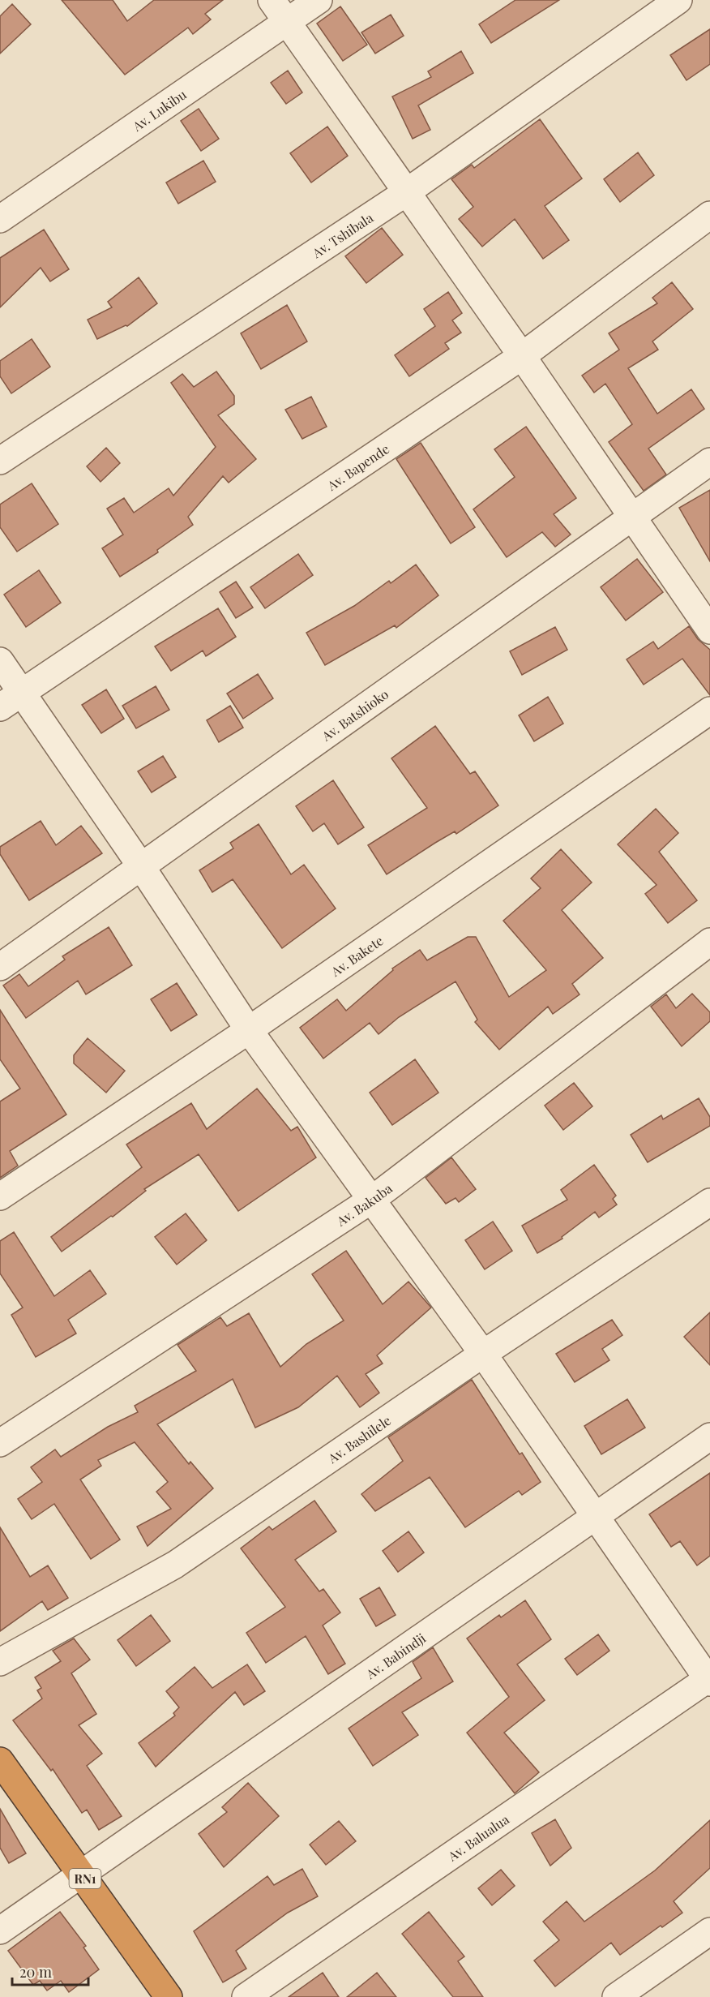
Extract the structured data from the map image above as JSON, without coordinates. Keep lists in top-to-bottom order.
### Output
{
  "streets": {
    "highway": ["RN1"],
    "street": [
      "Av. Lukibu",
      "Av. Tshibala",
      "Av. Bapende",
      "Av. Batshioko",
      "Av. Bakete",
      "Av. Bakuba",
      "Av. Bashilele",
      "Av. Babindji",
      "Av. Balualua"
    ]
  },
  "crossings": [
    ["Av. Babindji", "RN1"]
  ],
  "scale_bar": "20 m"
}
